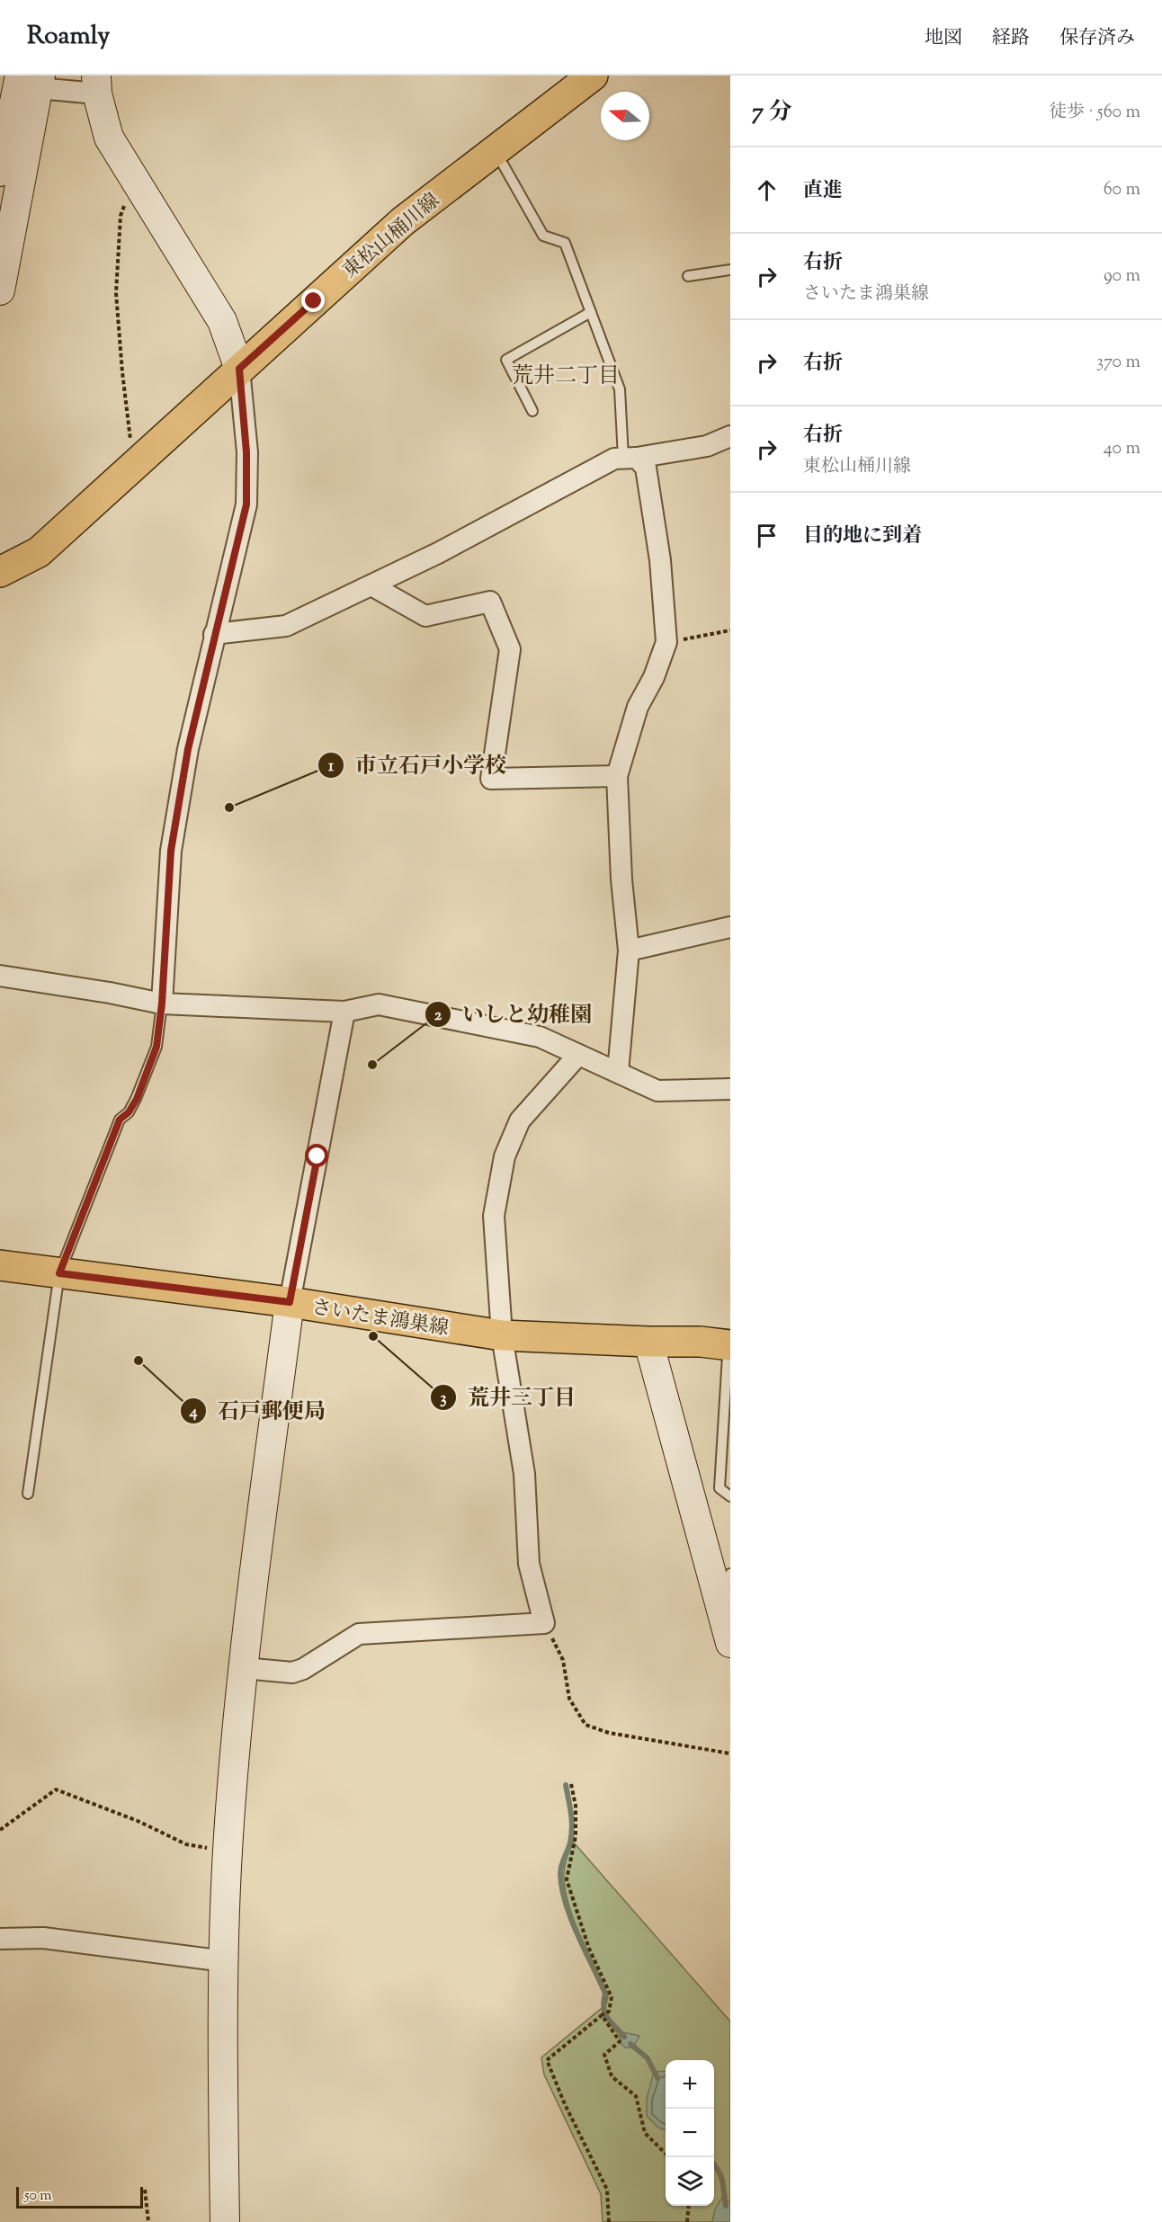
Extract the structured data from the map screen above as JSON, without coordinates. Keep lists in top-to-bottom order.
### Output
{
  "streets": {
    "main road": ["東松山桶川線", "さいたま鴻巣線"]
  },
  "districts": ["荒井二丁目"],
  "places": [
    "市立石戸小学校",
    "いしと幼稚園",
    "荒井三丁目",
    "石戸郵便局"
  ],
  "scale_bar": "50 m",
  "north": "left",
  "page": {
    "header": "Roamly",
    "nav": ["地図", "経路", "保存済み"],
    "heading": ["7 分", "徒歩 · 560 m"],
    "list": [
      ["直進", "60 m"],
      ["右折", "さいたま鴻巣線", "90 m"],
      ["右折", "370 m"],
      ["右折", "東松山桶川線", "40 m"],
      "目的地に到着"
    ],
    "map_buttons": ["+", "−"],
    "scale": "50 m"
  }
}
